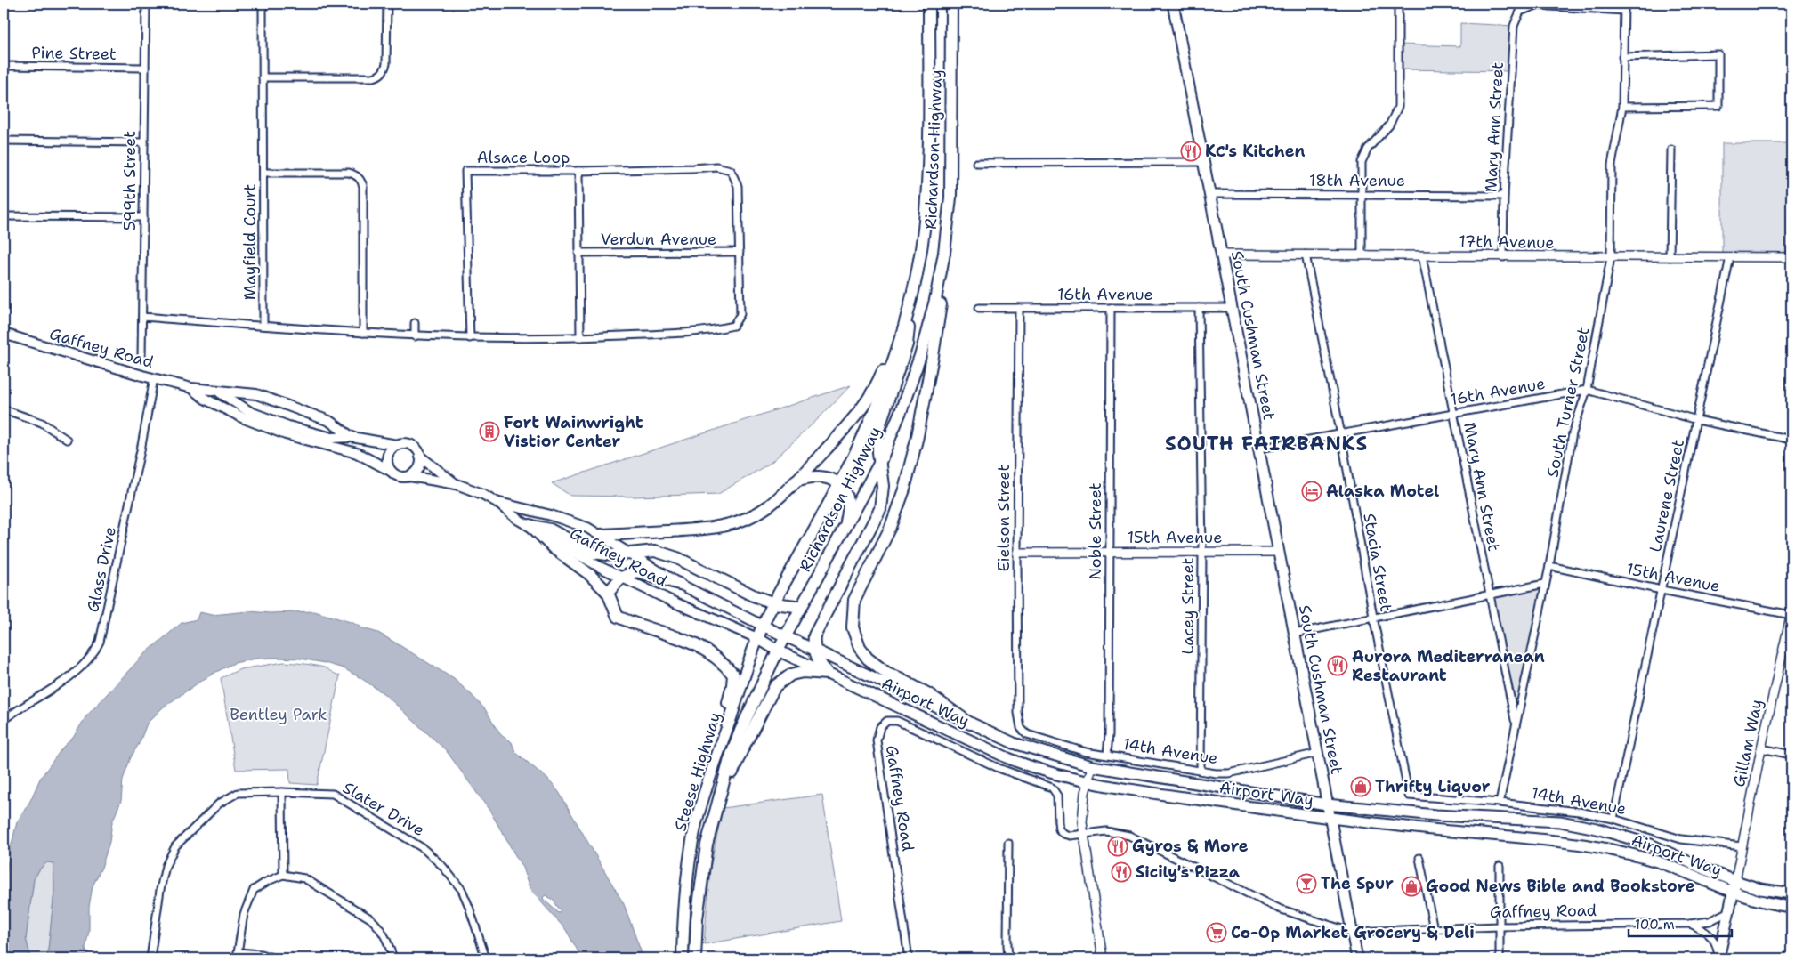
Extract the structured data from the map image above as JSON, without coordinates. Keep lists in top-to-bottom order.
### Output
{
  "streets": {
    "highway": ["Richardson Highway", "Steese Highway"],
    "main road": ["South Cushman Street", "Gaffney Road", "Airport Way"],
    "street": [
      "Pine Street",
      "Mary Ann Street",
      "Alsace Loop",
      "599th Street",
      "18th Avenue",
      "Verdun Avenue",
      "Mayfield Court",
      "17th Avenue",
      "16th Avenue",
      "South Turner Street",
      "Laurene Street",
      "Eielson Street",
      "Noble Street",
      "15th Avenue",
      "Stacia Street",
      "Glass Drive",
      "Lacey Street",
      "Gillam Way",
      "14th Avenue",
      "Slater Drive"
    ]
  },
  "crossings": [
    ["Pine Street", "599th Street"],
    ["Mary Ann Street", "18th Avenue"],
    ["Mary Ann Street", "17th Avenue"],
    ["Mary Ann Street", "16th Avenue"],
    ["Mary Ann Street", "South Turner Street"],
    ["Richardson Highway", "Gaffney Road"],
    ["Richardson Highway", "Airport Way"],
    ["Richardson Highway", "Steese Highway"],
    ["Alsace Loop", "Verdun Avenue"],
    ["18th Avenue", "South Cushman Street"],
    ["17th Avenue", "South Cushman Street"],
    ["17th Avenue", "South Turner Street"],
    ["17th Avenue", "Laurene Street"],
    ["17th Avenue", "Stacia Street"],
    ["16th Avenue", "South Cushman Street"],
    ["16th Avenue", "South Turner Street"],
    ["16th Avenue", "Laurene Street"],
    ["16th Avenue", "Eielson Street"],
    ["16th Avenue", "Noble Street"],
    ["16th Avenue", "Stacia Street"],
    ["16th Avenue", "Lacey Street"],
    ["South Cushman Street", "Gaffney Road"],
    ["South Cushman Street", "15th Avenue"],
    ["South Cushman Street", "Airport Way"],
    ["South Cushman Street", "14th Avenue"],
    ["Gaffney Road", "Glass Drive"],
    ["Gaffney Road", "Airport Way"],
    ["Gaffney Road", "Steese Highway"],
    ["South Turner Street", "15th Avenue"],
    ["South Turner Street", "14th Avenue"],
    ["Laurene Street", "15th Avenue"],
    ["Laurene Street", "14th Avenue"],
    ["Eielson Street", "15th Avenue"],
    ["Eielson Street", "14th Avenue"],
    ["Noble Street", "15th Avenue"],
    ["Noble Street", "14th Avenue"],
    ["15th Avenue", "Lacey Street"],
    ["15th Avenue", "Gillam Way"],
    ["Stacia Street", "14th Avenue"],
    ["Lacey Street", "14th Avenue"],
    ["Airport Way", "Gillam Way"],
    ["Airport Way", "Steese Highway"],
    ["Gillam Way", "14th Avenue"]
  ],
  "districts": ["SOUTH FAIRBANKS"],
  "parks": ["Bentley Park"],
  "places": {
    "restaurant": [
      "KC's Kitchen",
      "Aurora Mediterranean Restaurant",
      "Gyros & More",
      "Sicily's Pizza"
    ],
    "building": ["Fort Wainwright Vistior Center"],
    "hotel": ["Alaska Motel"],
    "shop": ["Thrifty Liquor", "Good News Bible and Bookstore"],
    "bar": ["The Spur"],
    "supermarket": ["Co-Op Market Grocery & Deli"]
  },
  "scale_bar": "100 m"
}
